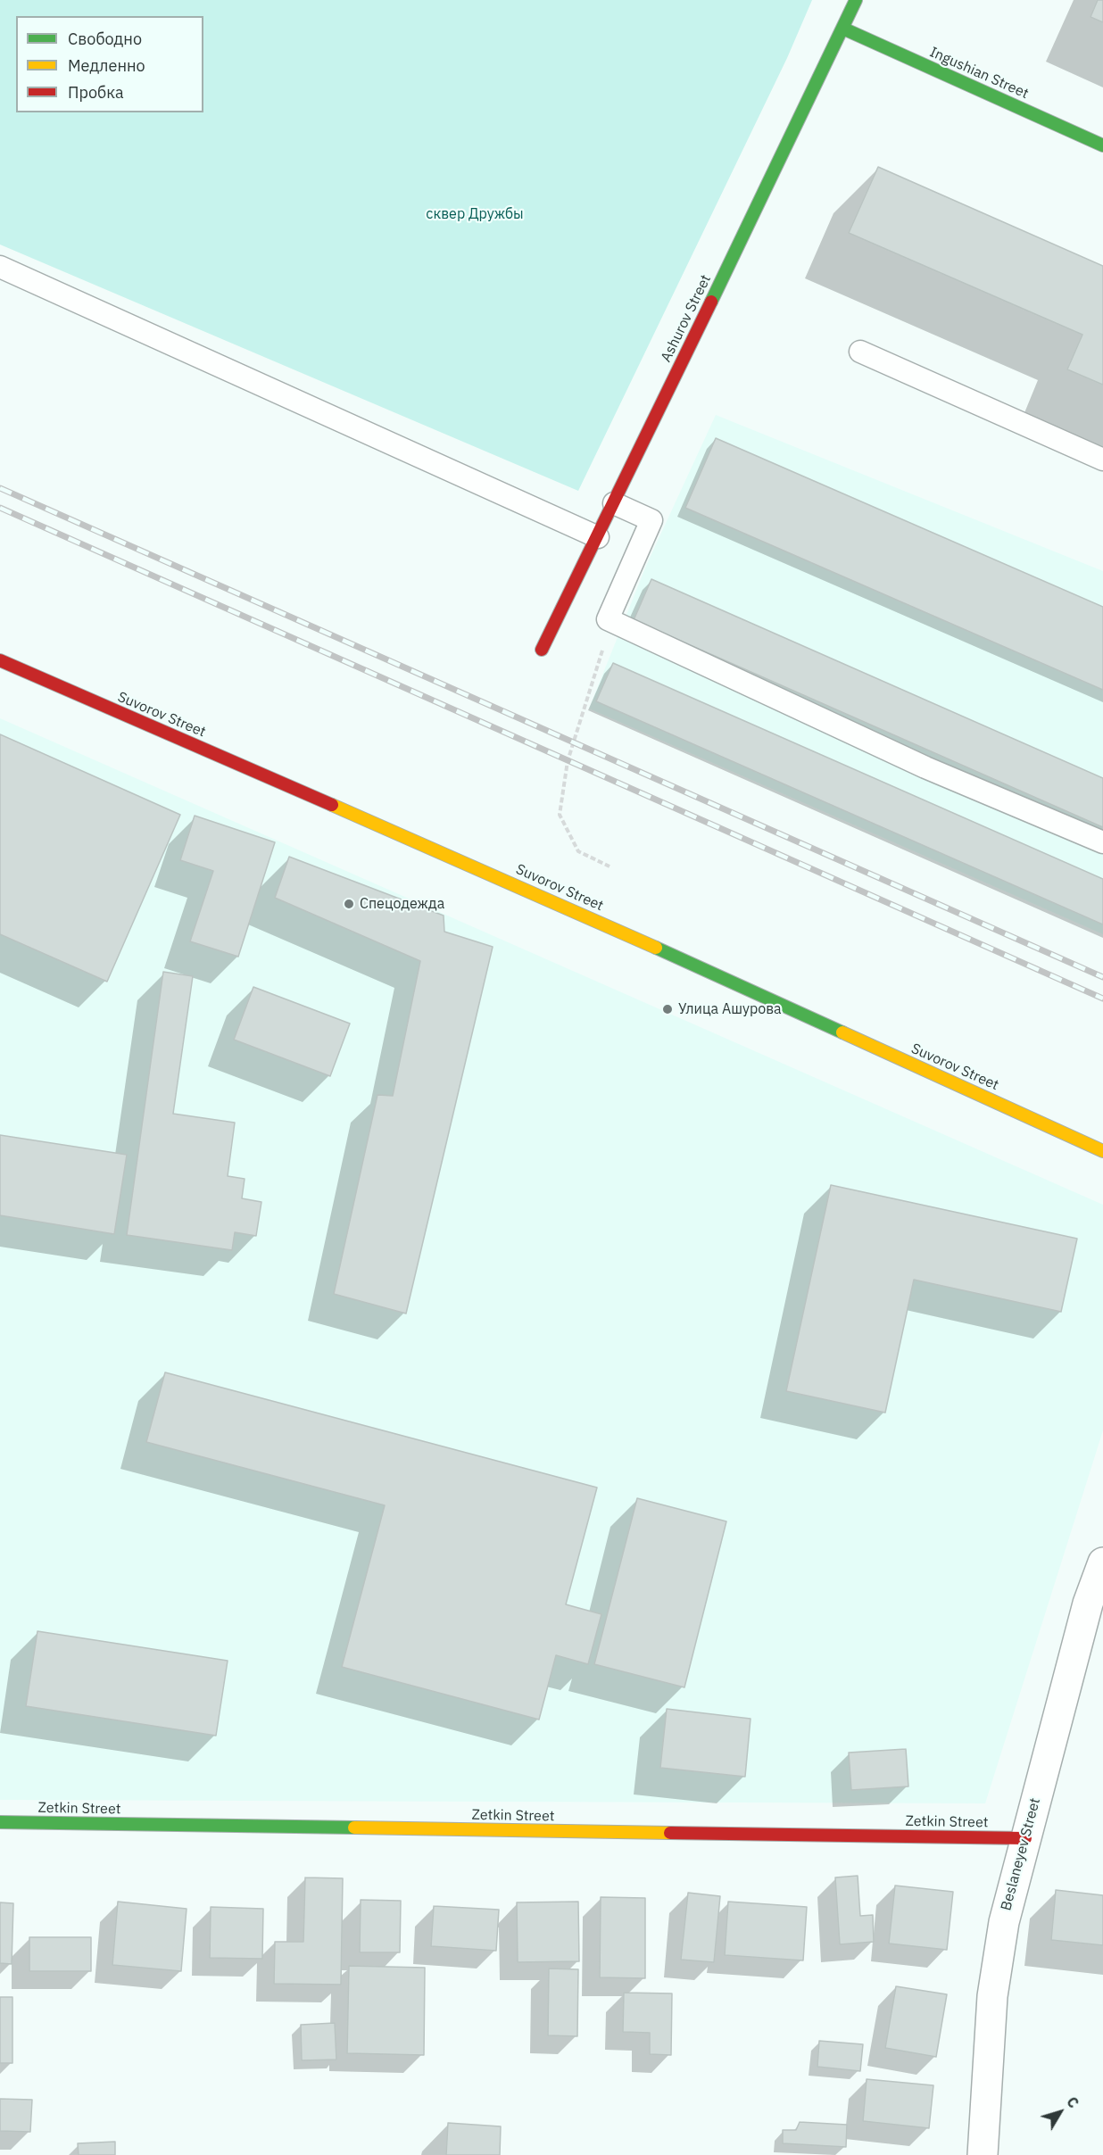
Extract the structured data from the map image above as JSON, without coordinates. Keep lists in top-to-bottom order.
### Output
{
  "streets": {
    "street": [
      "Ingushian Street",
      "Ashurov Street",
      "Suvorov Street",
      "Zetkin Street",
      "Beslaneyev Street"
    ]
  },
  "crossings": [
    ["Ingushian Street", "Ashurov Street"],
    ["Zetkin Street", "Beslaneyev Street"]
  ],
  "parks": ["сквер Дружбы"],
  "places": ["Спецодежда", "Улица Ашурова"],
  "legend": ["Свободно", "Медленно", "Пробка"],
  "north": "top right"
}
